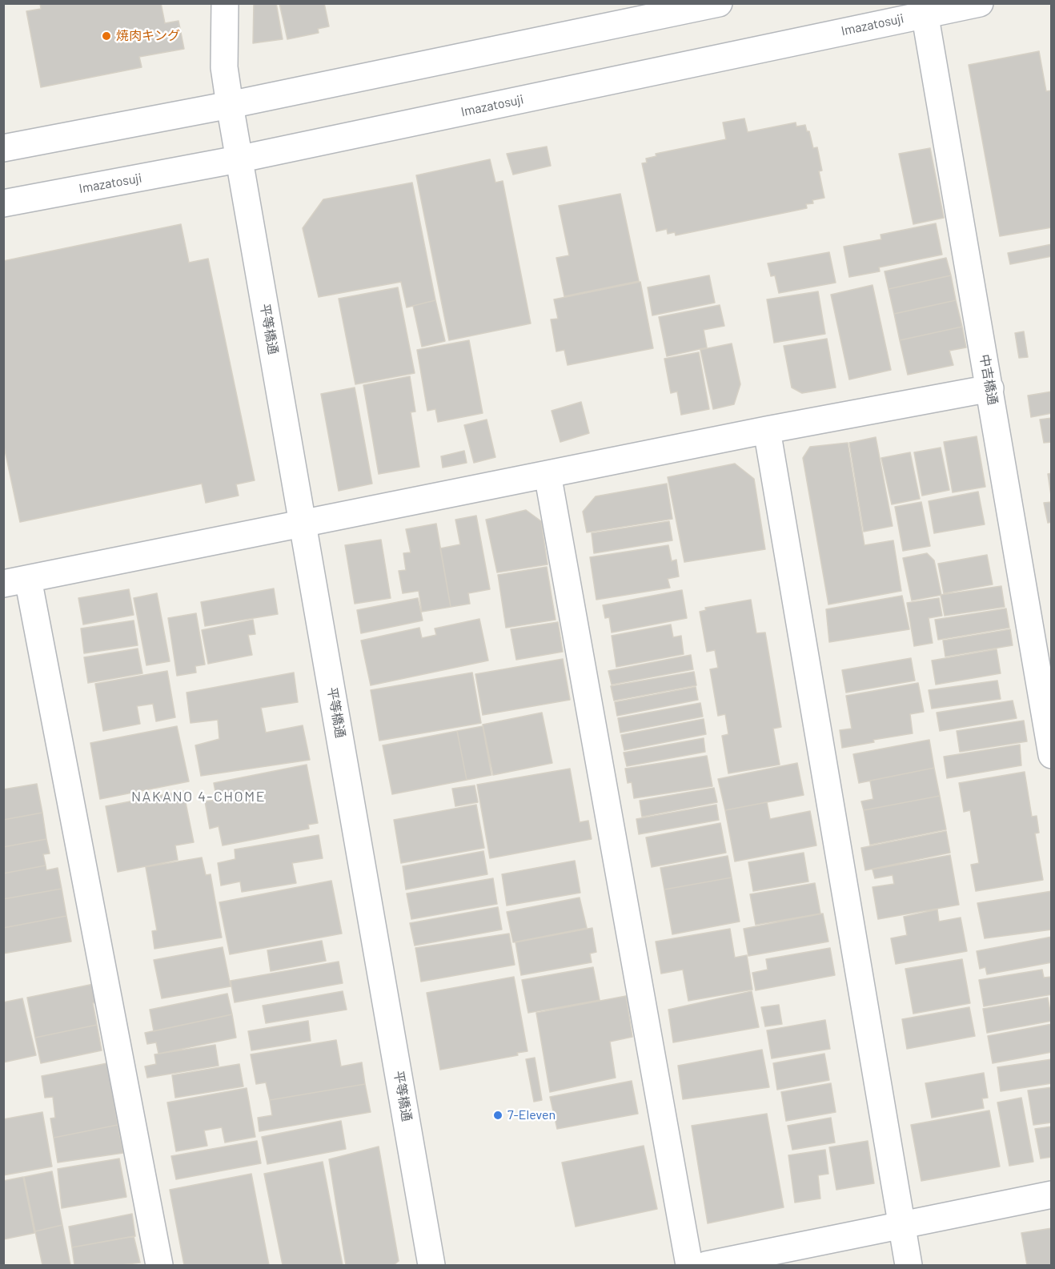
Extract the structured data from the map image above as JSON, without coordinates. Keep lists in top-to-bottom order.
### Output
{
  "streets": {
    "street": ["Imazatosuji", "平等橋通", "中吉橋通"]
  },
  "crossings": [
    ["Imazatosuji", "平等橋通"],
    ["Imazatosuji", "中吉橋通"]
  ],
  "districts": ["NAKANO 4-CHOME"],
  "places": ["焼肉キング", "7-Eleven"]
}
